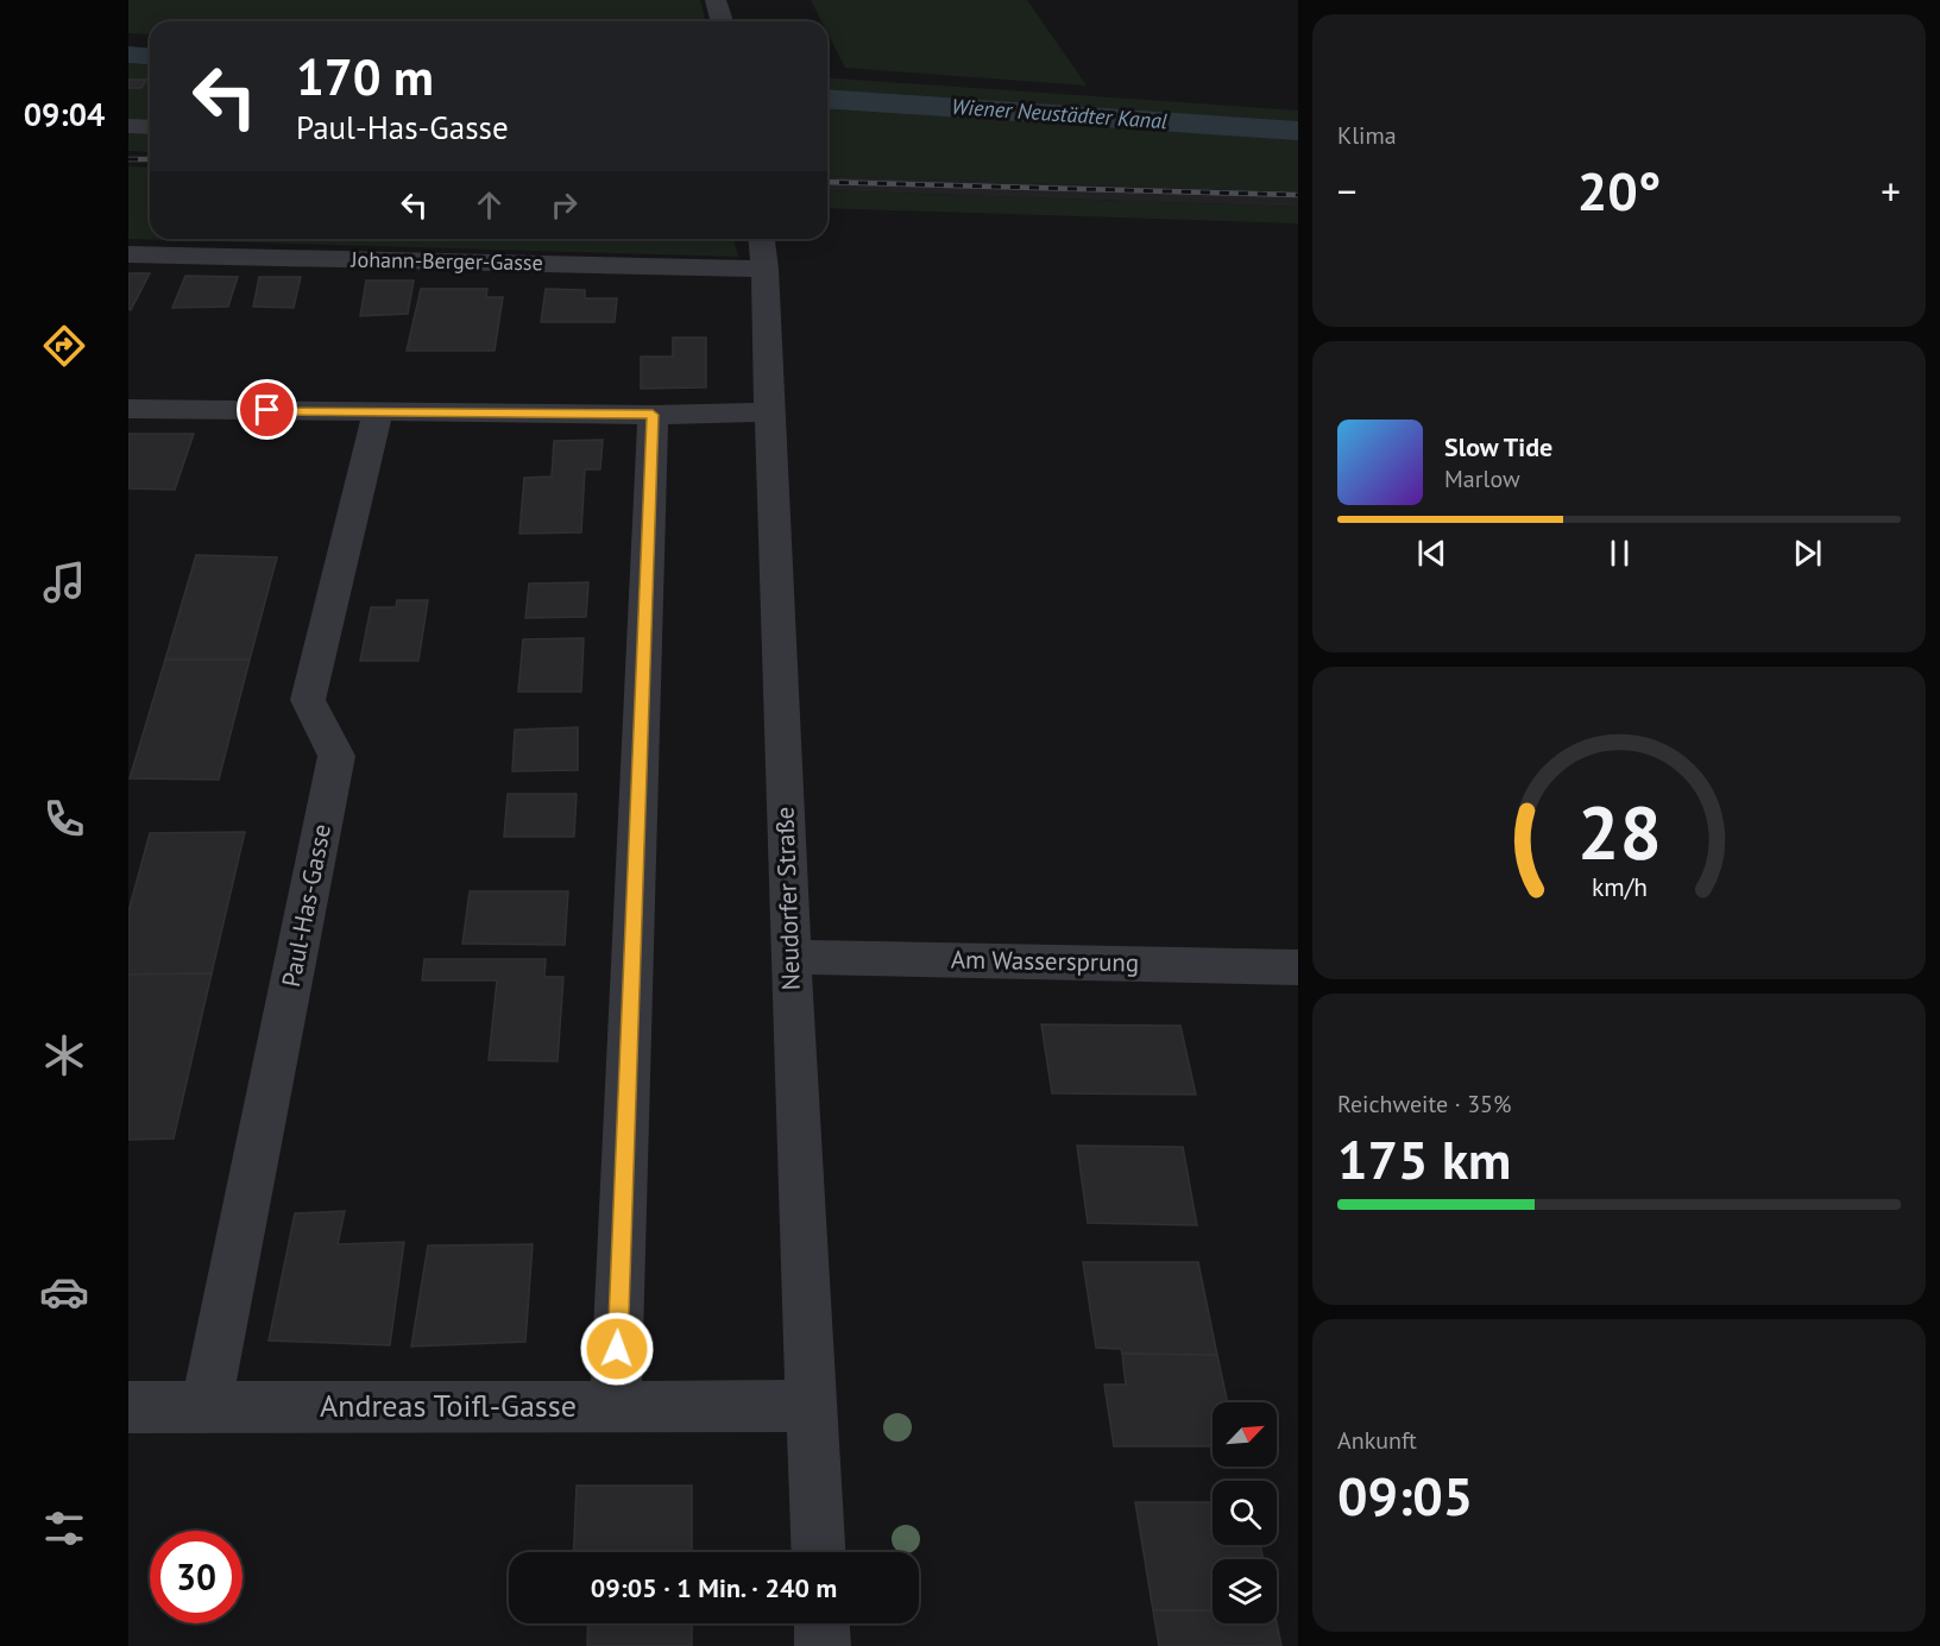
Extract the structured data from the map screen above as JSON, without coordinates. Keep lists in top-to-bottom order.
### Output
{
  "streets": {
    "street": [
      "Johann-Berger-Gasse",
      "Neudorfer Straße",
      "Paul-Has-Gasse",
      "Am Wassersprung",
      "Andreas Toifl-Gasse"
    ]
  },
  "crossings": [
    ["Johann-Berger-Gasse", "Neudorfer Straße"],
    ["Neudorfer Straße", "Am Wassersprung"],
    ["Neudorfer Straße", "Andreas Toifl-Gasse"],
    ["Paul-Has-Gasse", "Andreas Toifl-Gasse"]
  ],
  "water": ["Wiener Neustädter Kanal"],
  "north": "top right",
  "page": {
    "tabs": "09:04",
    "tile": [
      "Klima",
      ["Reichweite · 35%", "175 km"],
      ["Ankunft", "09:05"]
    ],
    "turn": ["170 m", "Paul-Has-Gasse"],
    "heat": ["−", "20°", "+"],
    "song": ["Slow Tide", "Marlow"],
    "limit": "30",
    "trip": "09:05 · 1 Min. · 240 m",
    "gauge": ["28", "km/h"]
  }
}
